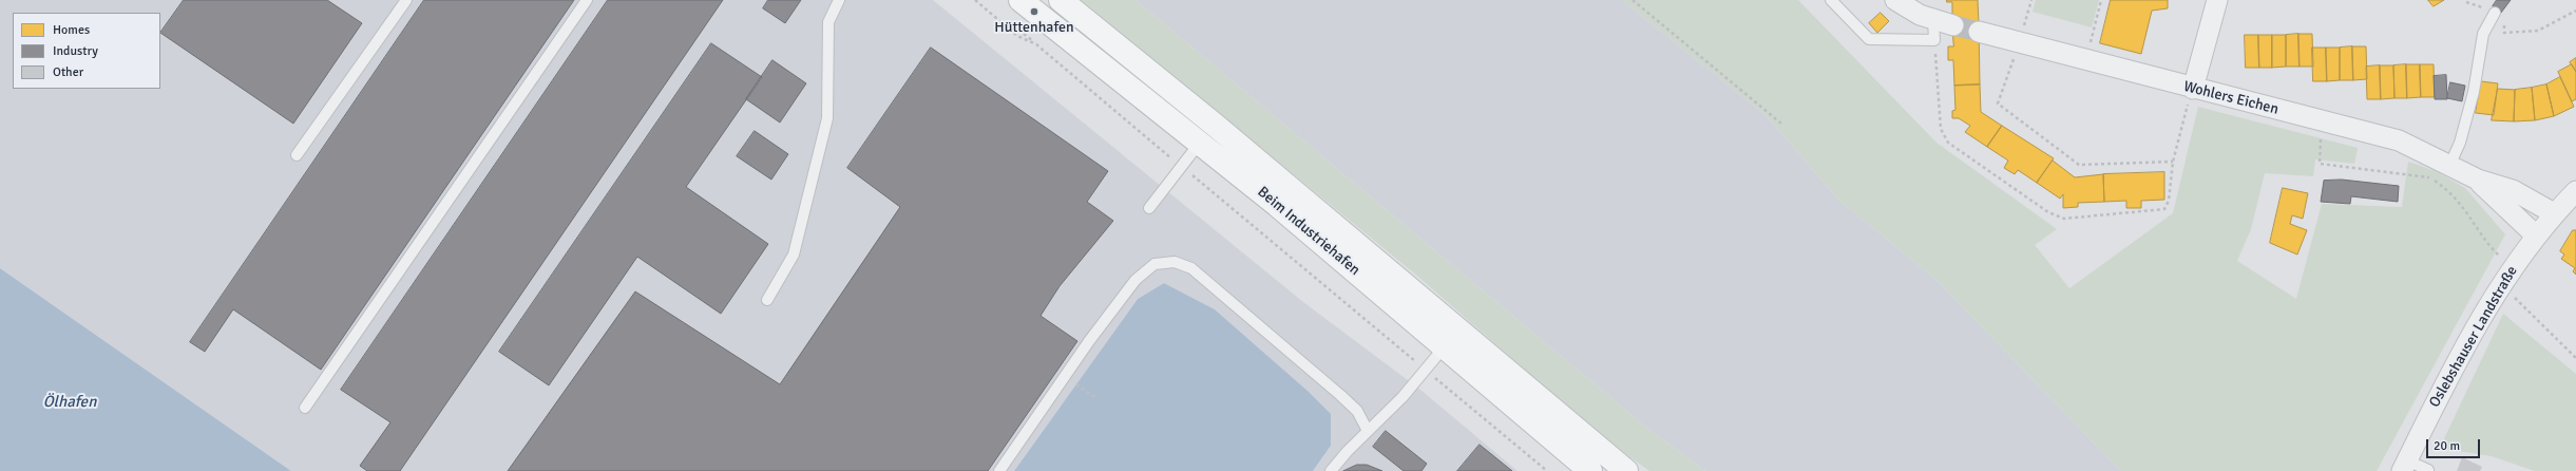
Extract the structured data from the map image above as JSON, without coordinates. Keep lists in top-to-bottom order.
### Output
{
  "streets": {
    "main road": ["Beim Industriehafen"],
    "street": ["Wohlers Eichen", "Oslebshauser Landstraße"]
  },
  "crossings": [
    ["Wohlers Eichen", "Oslebshauser Landstraße"]
  ],
  "water": ["Ölhafen"],
  "places": ["Hüttenhafen"],
  "legend": ["Homes", "Industry", "Other"],
  "scale_bar": "20 m"
}
